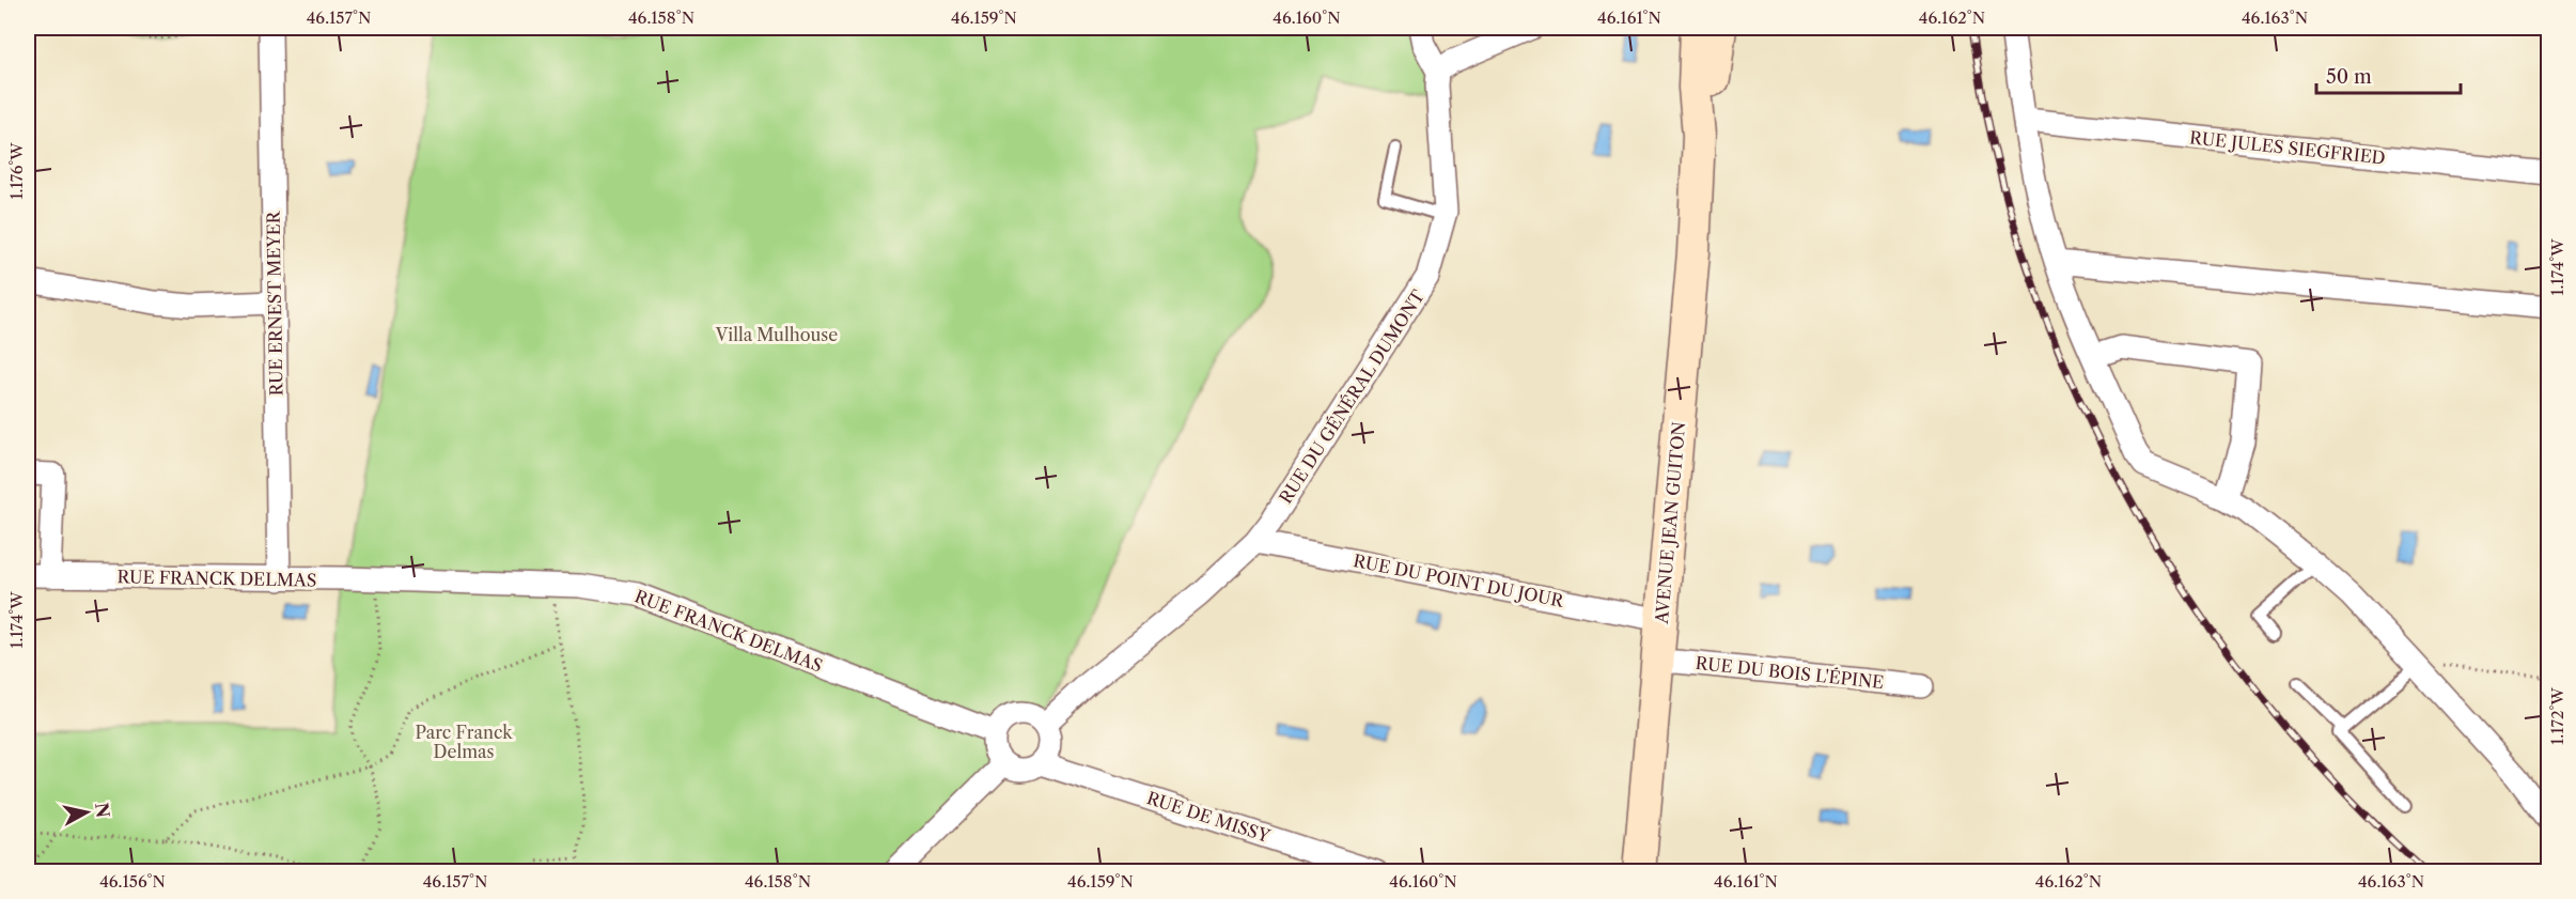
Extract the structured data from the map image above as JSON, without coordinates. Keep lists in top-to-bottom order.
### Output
{
  "streets": {
    "main road": ["AVENUE JEAN GUITON"],
    "street": [
      "RUE JULES SIEGFRIED",
      "RUE ERNEST MEYER",
      "RUE DU GÉNÉRAL DUMONT",
      "RUE FRANCK DELMAS",
      "RUE DU POINT DU JOUR",
      "RUE DU BOIS L'ÉPINE",
      "RUE DE MISSY"
    ]
  },
  "crossings": [
    ["RUE ERNEST MEYER", "RUE FRANCK DELMAS"],
    ["RUE DU GÉNÉRAL DUMONT", "RUE FRANCK DELMAS"],
    ["RUE DU GÉNÉRAL DUMONT", "RUE DU POINT DU JOUR"],
    ["RUE DU GÉNÉRAL DUMONT", "RUE DE MISSY"],
    ["AVENUE JEAN GUITON", "RUE DU POINT DU JOUR"],
    ["AVENUE JEAN GUITON", "RUE DU BOIS L'ÉPINE"],
    ["RUE FRANCK DELMAS", "RUE DE MISSY"]
  ],
  "parks": ["Villa Mulhouse", "Parc Franck Delmas"],
  "scale_bar": "50 m",
  "north": "right",
  "coordinates": [
    "46.157°N",
    "46.158°N",
    "46.159°N",
    "46.160°N",
    "46.161°N",
    "46.162°N",
    "46.163°N",
    "1.176°W",
    "1.174°W",
    "1.172°W",
    "46.156°N"
  ]
}
